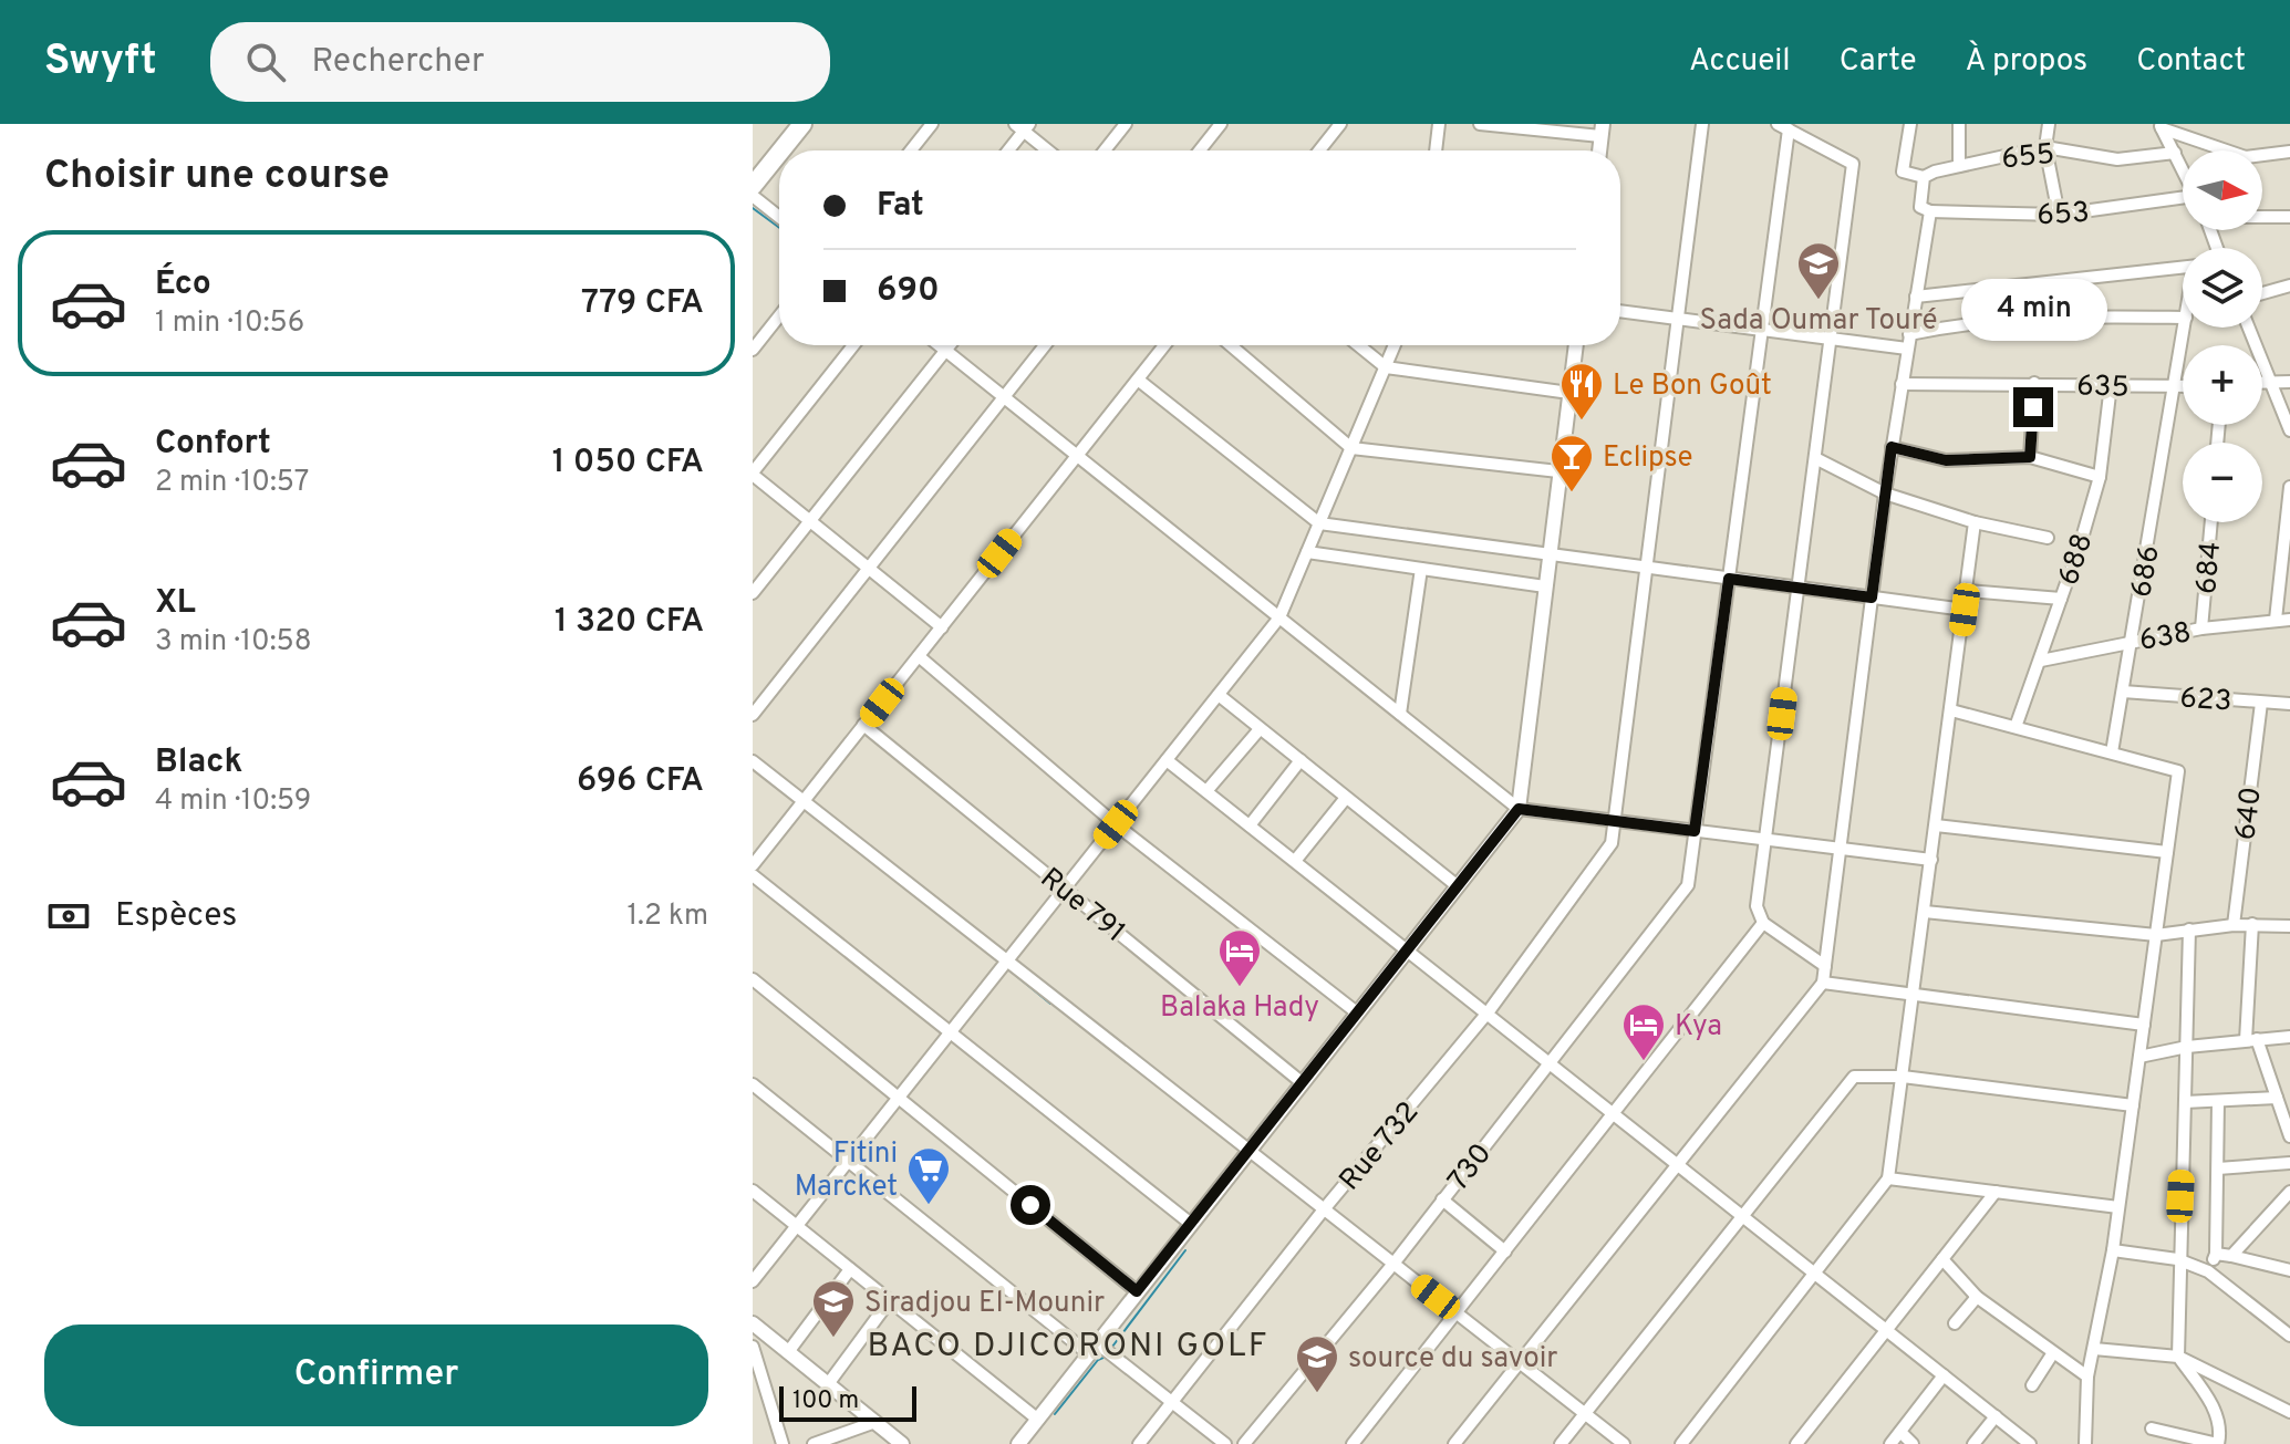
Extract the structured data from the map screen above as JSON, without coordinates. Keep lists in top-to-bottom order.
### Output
{
  "streets": {
    "street": [
      "655",
      "653",
      "635",
      "688",
      "684",
      "686",
      "638",
      "623",
      "640",
      "Rue 791",
      "Rue 732",
      "730"
    ]
  },
  "crossings": [
    ["635", "688"],
    ["635", "686"],
    ["688", "638"],
    ["684", "638"],
    ["686", "638"],
    ["686", "623"],
    ["623", "640"]
  ],
  "districts": ["BACO DJICORONI GOLF"],
  "places": {
    "school or university": ["Sada Oumar Touré", "Siradjou El-Mounir", "source du savoir"],
    "restaurant": ["Le Bon Goût"],
    "bar": ["Eclipse"],
    "hotel": ["Balaka Hady", "Kya"],
    "supermarket": ["Fitini Marcket"]
  },
  "scale_bar": "100 m",
  "north": "right",
  "page": {
    "header": "Swyft",
    "search": "Rechercher",
    "nav": [
      "Accueil",
      "Carte",
      "À propos",
      "Contact"
    ],
    "heading": "Choisir une course",
    "map_buttons": ["+", "−"],
    "banner": ["Fat", "690"],
    "list": [
      {
        "name": "Éco",
        "note": "1 min · 10:56",
        "value": "779 CFA"
      },
      {
        "name": "Confort",
        "note": "2 min · 10:57",
        "value": "1 050 CFA"
      },
      {
        "name": "XL",
        "note": "3 min · 10:58",
        "value": "1 320 CFA"
      },
      {
        "name": "Black",
        "note": "4 min · 10:59",
        "value": "696 CFA"
      }
    ],
    "bubble": "4 min",
    "pay": ["Espèces", "1.2 km"],
    "buttons": "Confirmer",
    "scale": "100 m"
  }
}
